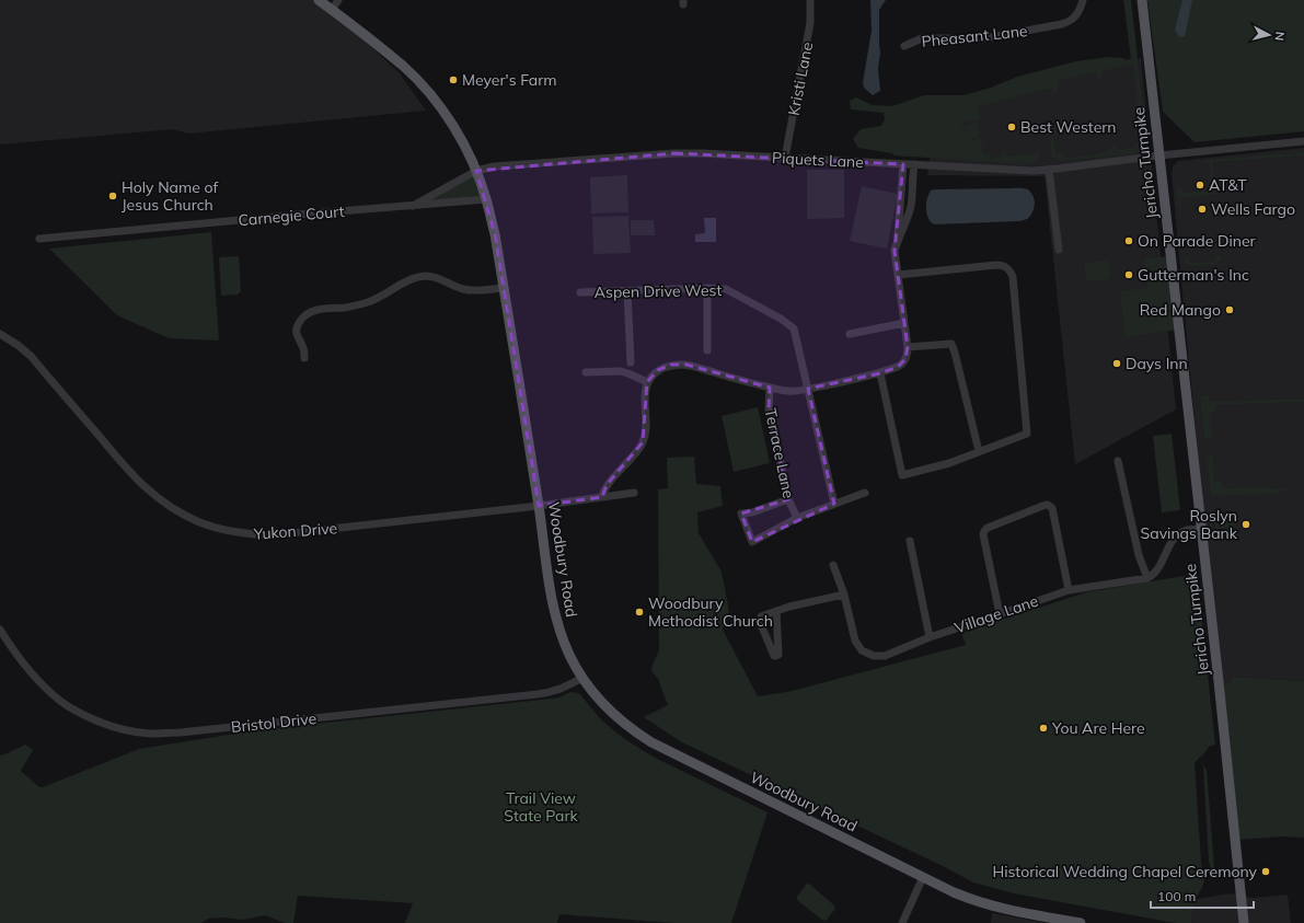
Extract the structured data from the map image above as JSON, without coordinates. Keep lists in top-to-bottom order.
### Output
{
  "streets": {
    "main road": ["Jericho Turnpike", "Woodbury Road"],
    "street": [
      "Pheasant Lane",
      "Kristi Lane",
      "Piquets Lane",
      "Carnegie Court",
      "Aspen Drive West",
      "Terrace Lane",
      "Yukon Drive",
      "Village Lane",
      "Bristol Drive"
    ]
  },
  "crossings": [
    ["Kristi Lane", "Piquets Lane"],
    ["Piquets Lane", "Jericho Turnpike"],
    ["Piquets Lane", "Carnegie Court"],
    ["Piquets Lane", "Woodbury Road"],
    ["Carnegie Court", "Woodbury Road"],
    ["Yukon Drive", "Woodbury Road"],
    ["Woodbury Road", "Bristol Drive"]
  ],
  "parks": ["Trail View State Park"],
  "places": [
    "Meyer's Farm",
    "Best Western",
    "AT&T",
    "Holy Name of Jesus Church",
    "Wells Fargo",
    "On Parade Diner",
    "Gutterman's Inc",
    "Red Mango",
    "Days Inn",
    "Roslyn Savings Bank",
    "Woodbury Methodist Church",
    "You Are Here",
    "Historical Wedding Chapel Ceremony"
  ],
  "scale_bar": "100 m",
  "north": "right"
}
